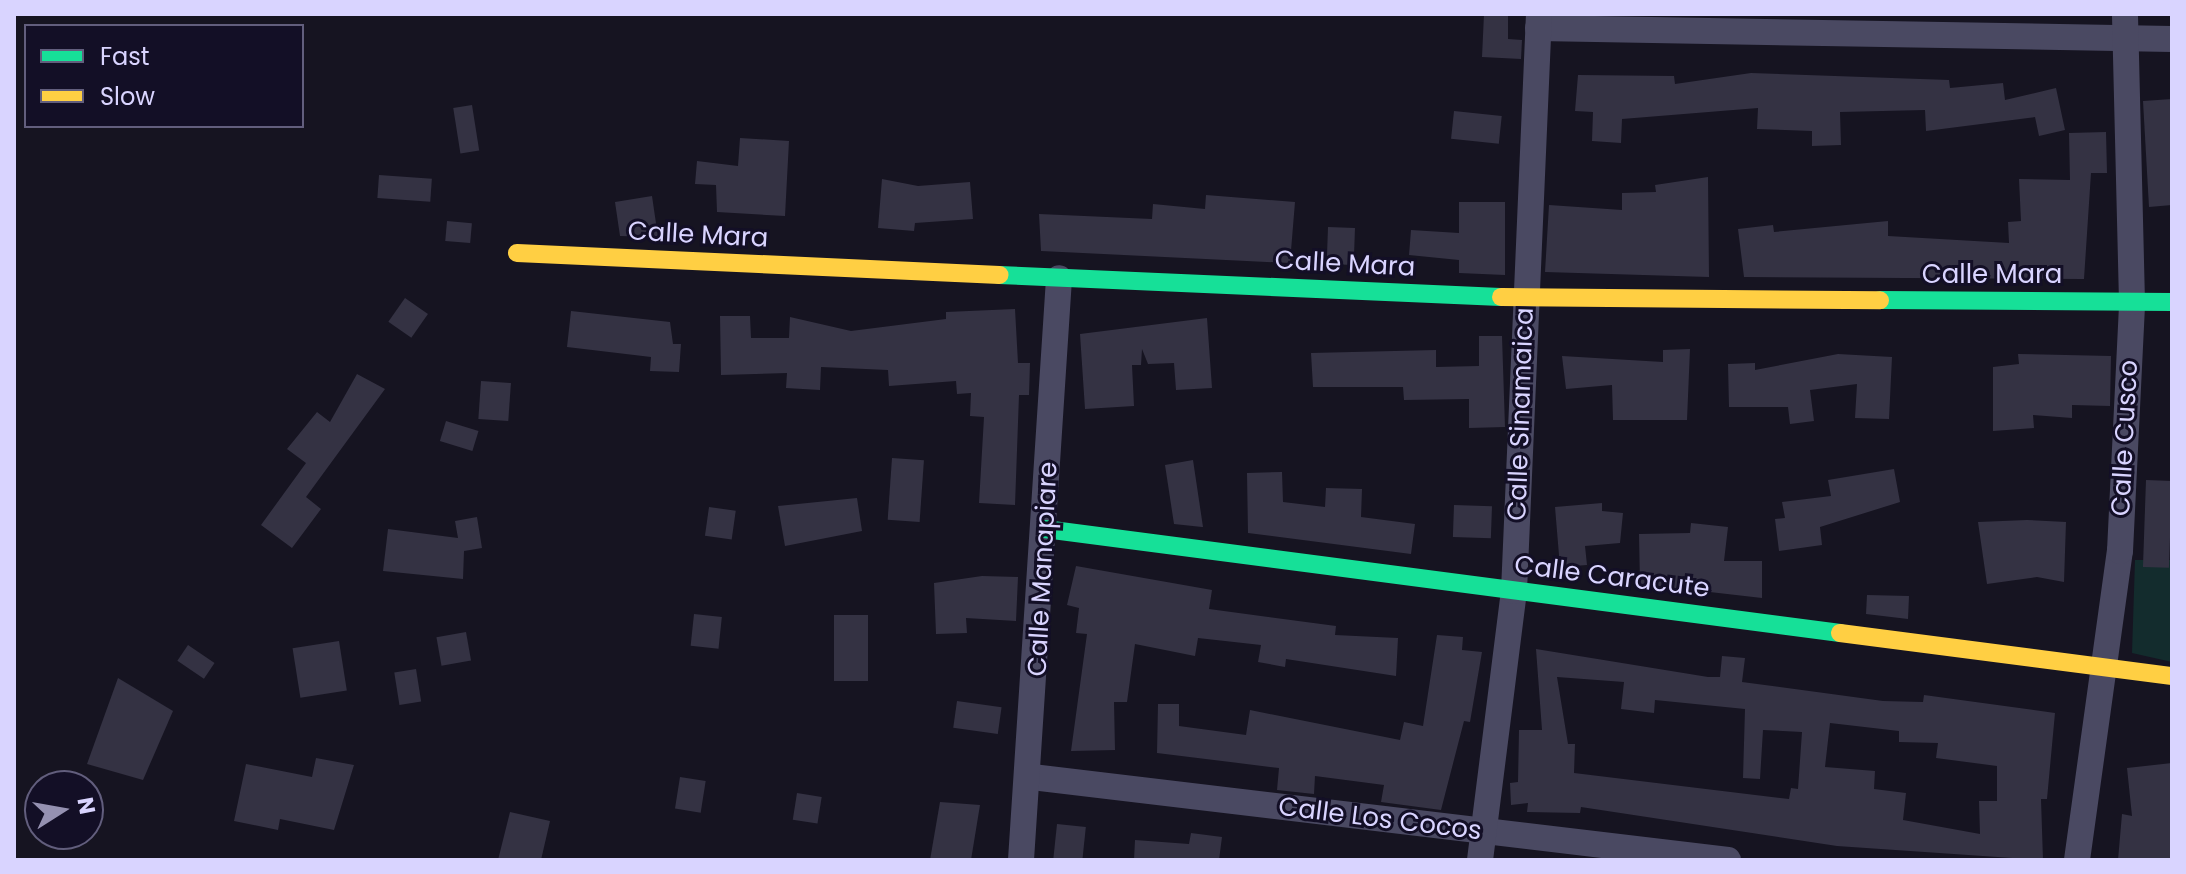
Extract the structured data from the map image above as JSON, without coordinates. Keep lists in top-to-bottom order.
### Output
{
  "streets": {
    "street": [
      "Calle Mara",
      "Calle Sinamaica",
      "Calle Cusco",
      "Calle Manapiare",
      "Calle Caracute",
      "Calle Los Cocos"
    ]
  },
  "crossings": [
    ["Calle Mara", "Calle Sinamaica"],
    ["Calle Mara", "Calle Cusco"],
    ["Calle Mara", "Calle Manapiare"],
    ["Calle Sinamaica", "Calle Caracute"],
    ["Calle Sinamaica", "Calle Los Cocos"],
    ["Calle Cusco", "Calle Caracute"],
    ["Calle Manapiare", "Calle Caracute"],
    ["Calle Manapiare", "Calle Los Cocos"]
  ],
  "legend": ["Fast", "Slow"],
  "north": "right"
}
